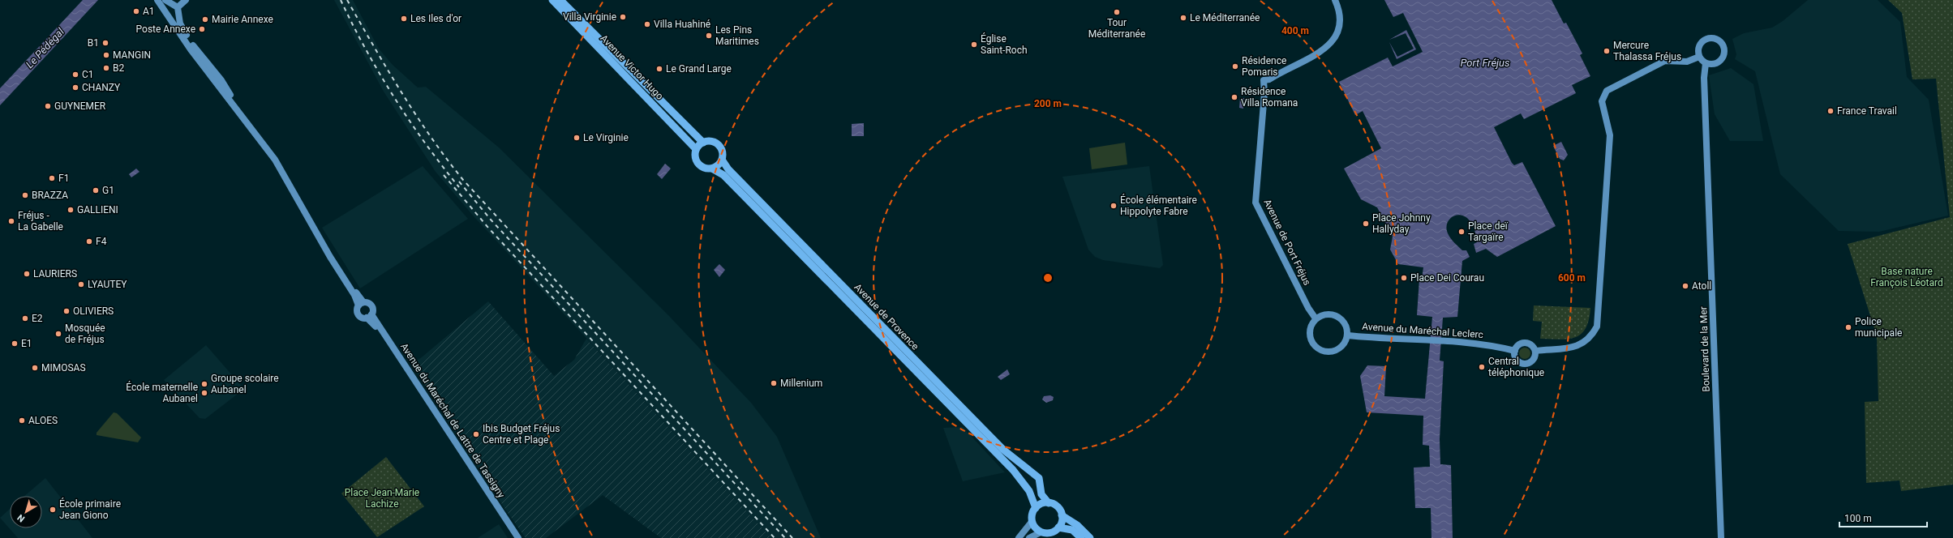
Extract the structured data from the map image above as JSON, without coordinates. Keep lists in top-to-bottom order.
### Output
{
  "streets": {
    "main road": ["Avenue Victor Hugo", "Avenue de Provence"],
    "street": [
      "Avenue de Port Fréjus",
      "Avenue du Maréchal Leclerc",
      "Boulevard de la Mer",
      "Avenue du Maréchal de Lattre de Tassigny"
    ]
  },
  "crossings": [
    ["Avenue Victor Hugo", "Avenue de Provence"],
    ["Avenue de Port Fréjus", "Avenue du Maréchal Leclerc"]
  ],
  "water": ["Le Pédégal", "Port Fréjus"],
  "parks": ["Base nature François Léotard", "Place Jean-Marie Lachize"],
  "places": [
    "A1",
    "Tour Méditerranée",
    "Villa Virginie",
    "Le Méditerranée",
    "Les Iles d'or",
    "Mairie Annexe",
    "Villa Huahiné",
    "Poste Annexe",
    "Les Pins Maritimes",
    "B1",
    "Église Saint-Roch",
    "Mercure Thalassa Fréjus",
    "MANGIN",
    "Résidence Pomaris",
    "B2",
    "Le Grand Large",
    "C1",
    "CHANZY",
    "Résidence Villa Romana",
    "GUYNEMER",
    "France Travail",
    "Le Virginie",
    "F1",
    "G1",
    "BRAZZA",
    "École élémentaire Hippolyte Fabre",
    "GALLIENI",
    "Fréjus - La Gabelle",
    "Place Johnny Hallyday",
    "Place deï Targaïre",
    "F4",
    "LAURIERS",
    "Place Dei Courau",
    "LYAUTEY",
    "Atoll",
    "OLIVIERS",
    "E2",
    "Police municipale",
    "Mosquée de Fréjus",
    "E1",
    "Central téléphonique",
    "MIMOSAS",
    "Millenium",
    "Groupe scolaire Aubanel",
    "École maternelle Aubanel",
    "ALOES",
    "Ibis Budget Fréjus Centre et Plage",
    "École primaire Jean Giono"
  ],
  "scale_bar": "100 m",
  "north": "bottom left",
  "rings": ["400 m", "200 m", "600 m"]
}
